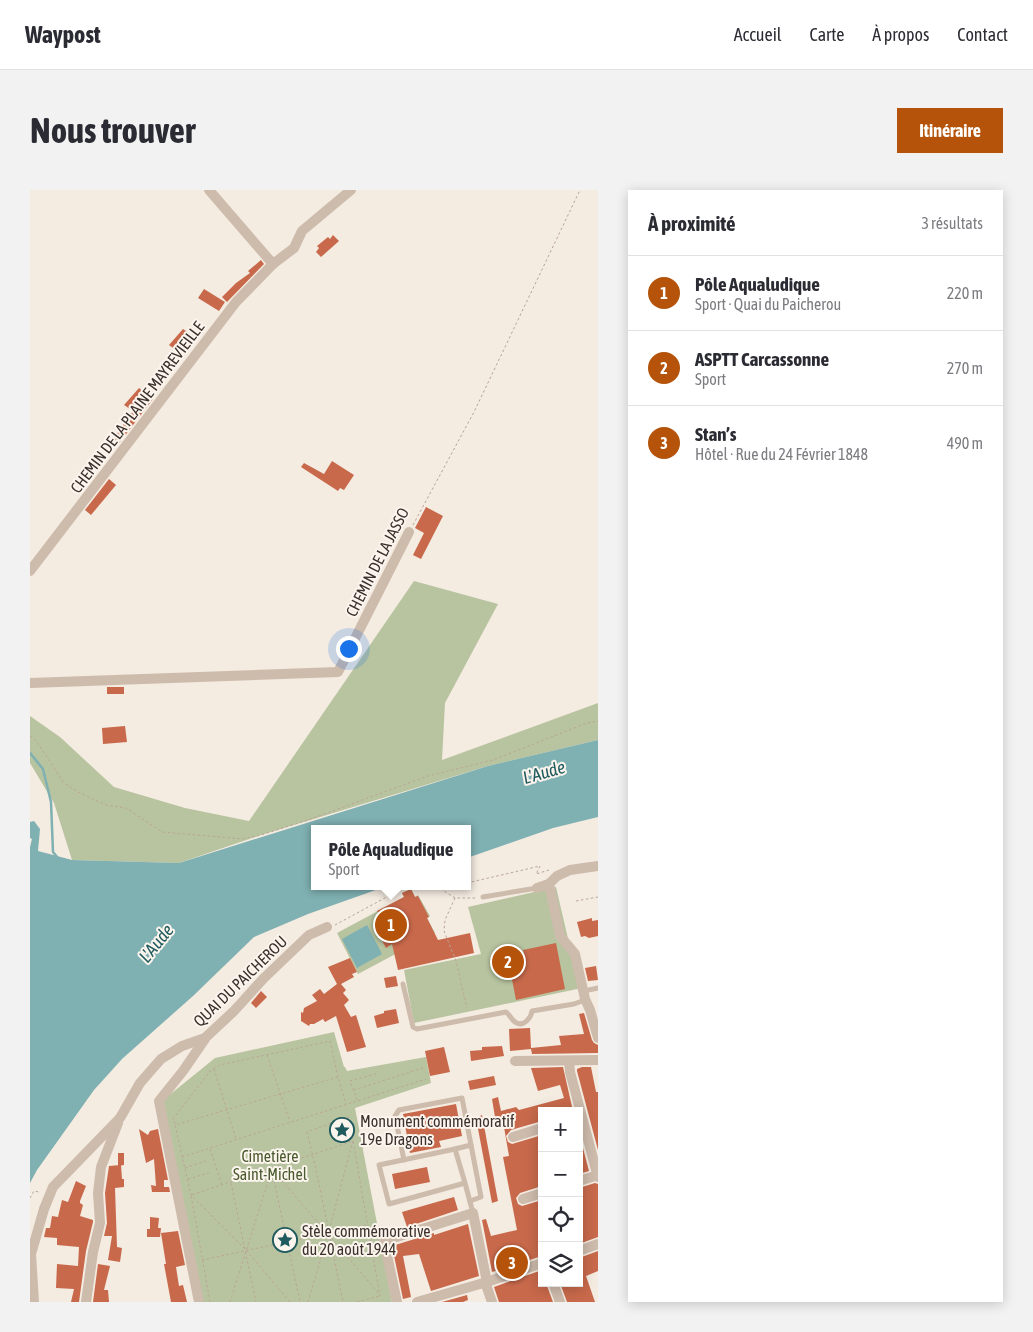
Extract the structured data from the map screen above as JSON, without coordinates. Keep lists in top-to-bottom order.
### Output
{
  "streets": {
    "street": ["CHEMIN DE LA PLAINE MAYREVIEILLE", "CHEMIN DE LA JASSO", "QUAI DU PAICHEROU"]
  },
  "water": ["L'Aude"],
  "parks": ["Cimetière Saint-Michel"],
  "places": {
    "place": ["Monument commémoratif 19e Dragons", "Stèle commémorative du 20 août 1944"]
  },
  "page": {
    "header": "Waypost",
    "nav": [
      "Accueil",
      "Carte",
      "À propos",
      "Contact"
    ],
    "buttons": "Itinéraire",
    "title": "Nous trouver",
    "heading": ["À proximité", "3 résultats"],
    "list": [
      {
        "mark": "1",
        "name": "Pôle Aqualudique",
        "note": "Sport · Quai du Paicherou",
        "value": "220 m"
      },
      {
        "mark": "2",
        "name": "ASPTT Carcassonne",
        "note": "Sport",
        "value": "270 m"
      },
      {
        "mark": "3",
        "name": "Stan’s",
        "note": "Hôtel · Rue du 24 Février 1848",
        "value": "490 m"
      }
    ],
    "popup": ["Pôle Aqualudique", "Sport"],
    "pins": ["1", "2", "3"],
    "map_buttons": ["+", "−"]
  }
}
